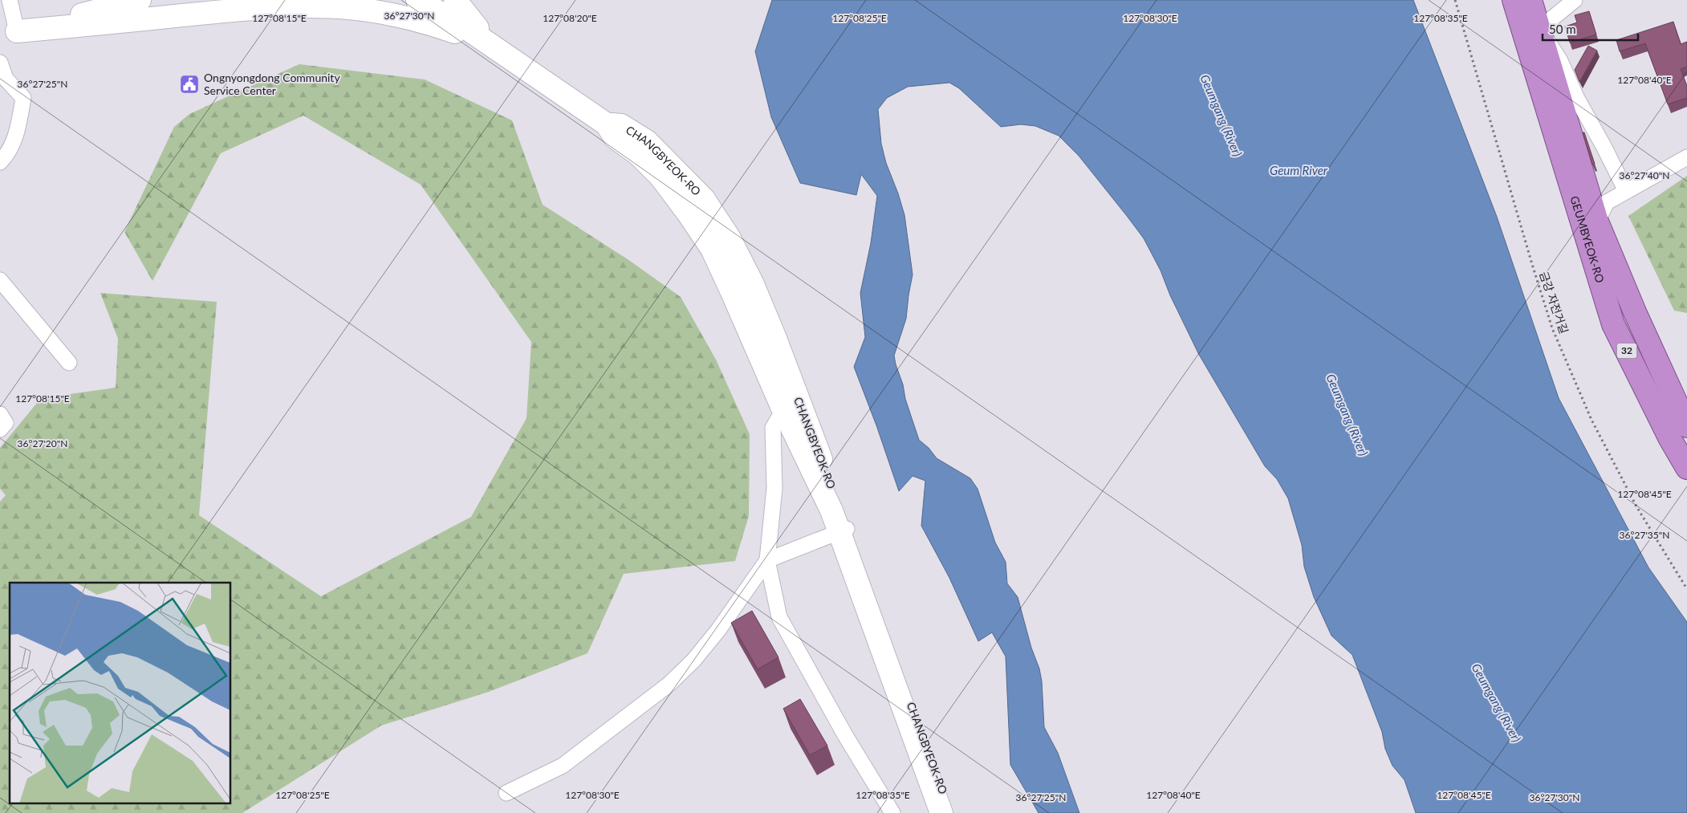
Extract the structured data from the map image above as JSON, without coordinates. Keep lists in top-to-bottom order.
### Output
{
  "streets": {
    "highway": ["GEUMBYEOK-RO", "32"],
    "main road": ["CHANGBYEOK-RO"],
    "path": ["금강 자전거길"]
  },
  "water": ["Geumgang (River)", "Geum River"],
  "places": {
    "public building": ["Ongnyongdong Community Service Center"]
  },
  "scale_bar": "50 m",
  "coordinates": [
    "36°27'30\"N",
    "127°08'15\"E",
    "127°08'20\"E",
    "127°08'25\"E",
    "127°08'30\"E",
    "127°08'35\"E",
    "127°08'40\"E",
    "36°27'25\"N",
    "36°27'40\"N",
    "36°27'20\"N",
    "127°08'45\"E",
    "36°27'35\"N"
  ]
}
